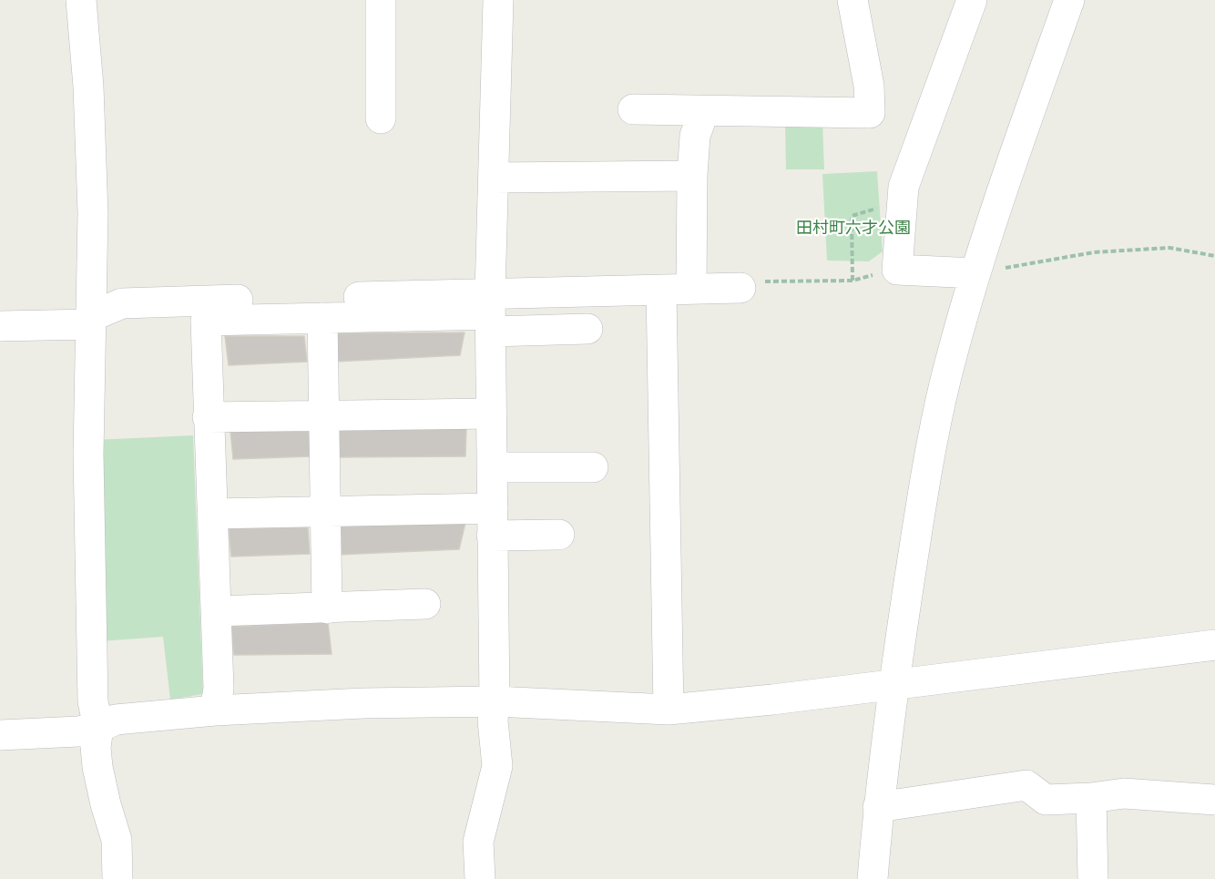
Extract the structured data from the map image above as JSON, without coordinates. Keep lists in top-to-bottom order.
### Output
{
  "parks": ["田村町六才公園"]
}
